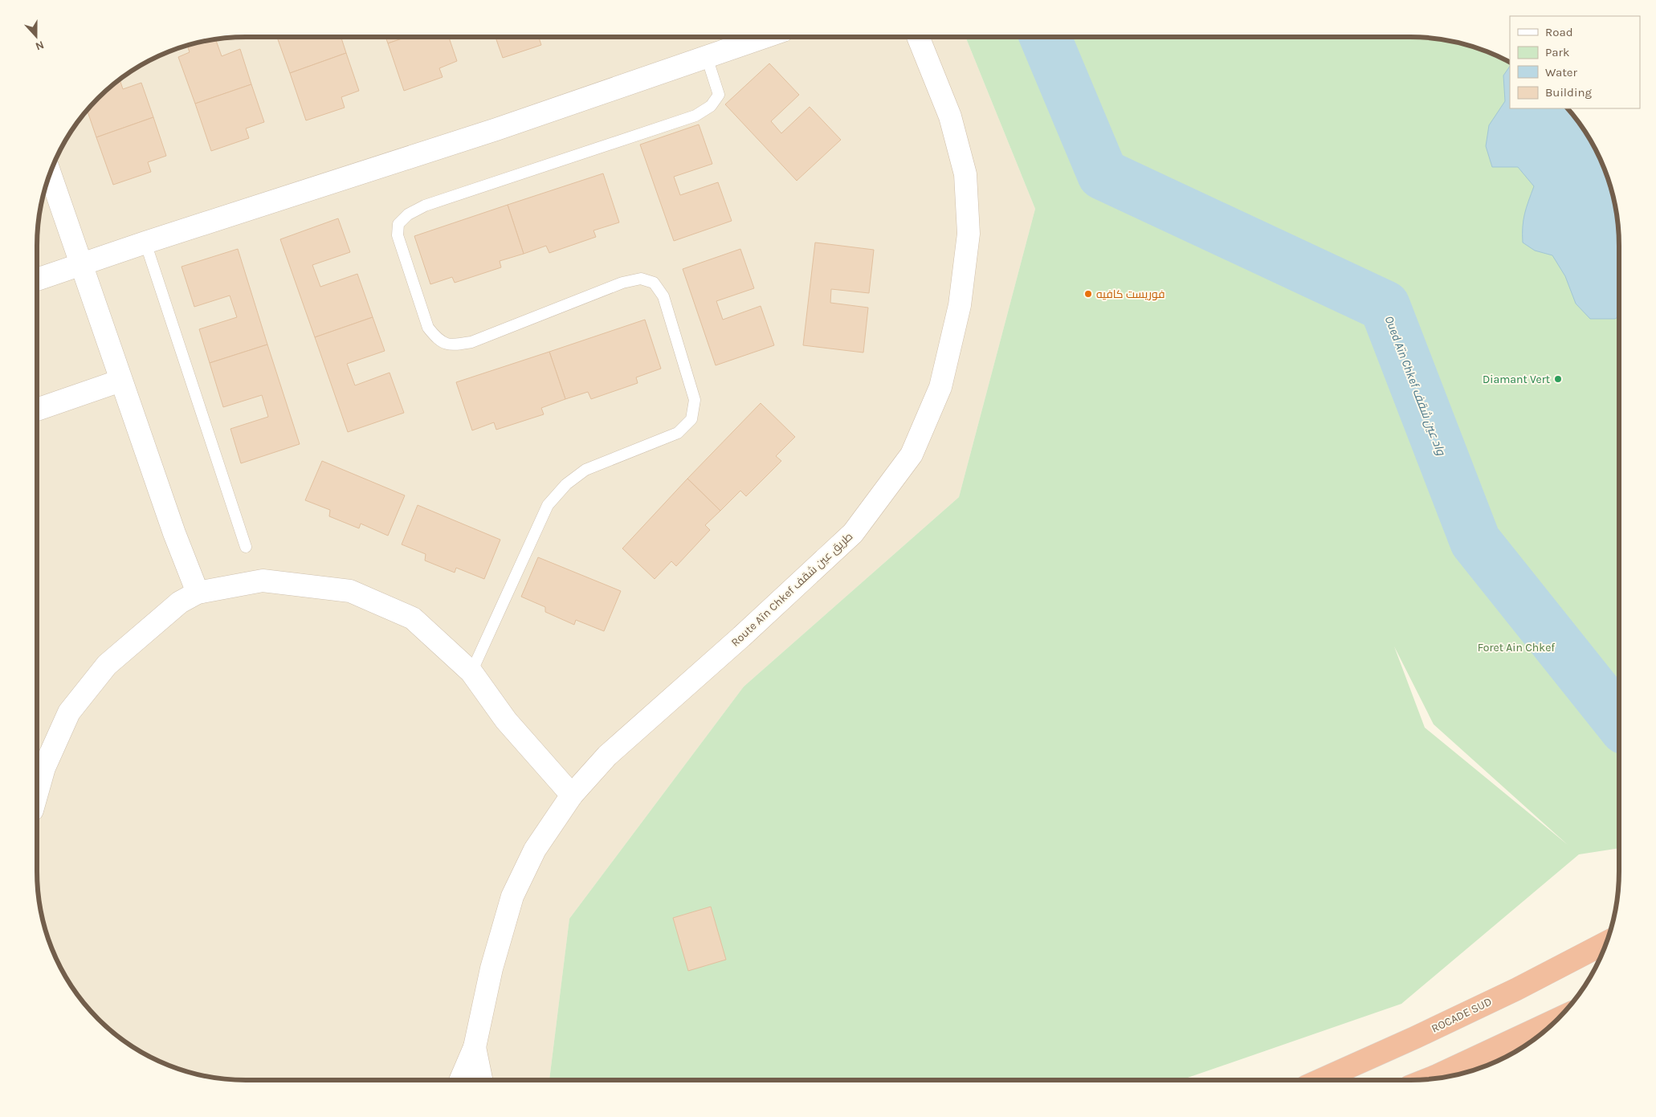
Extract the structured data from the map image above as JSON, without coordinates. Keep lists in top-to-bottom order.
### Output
{
  "streets": {
    "highway": ["ROCADE SUD"],
    "street": ["Route Aïn Chkef طريق عين شقف"]
  },
  "water": ["Oued Aïn Chkef واد عين شقف"],
  "parks": ["Foret Ain Chkef"],
  "places": ["فوريست كافيه", "Diamant Vert"],
  "legend": [
    "Road",
    "Park",
    "Water",
    "Building"
  ],
  "north": "bottom"
}
